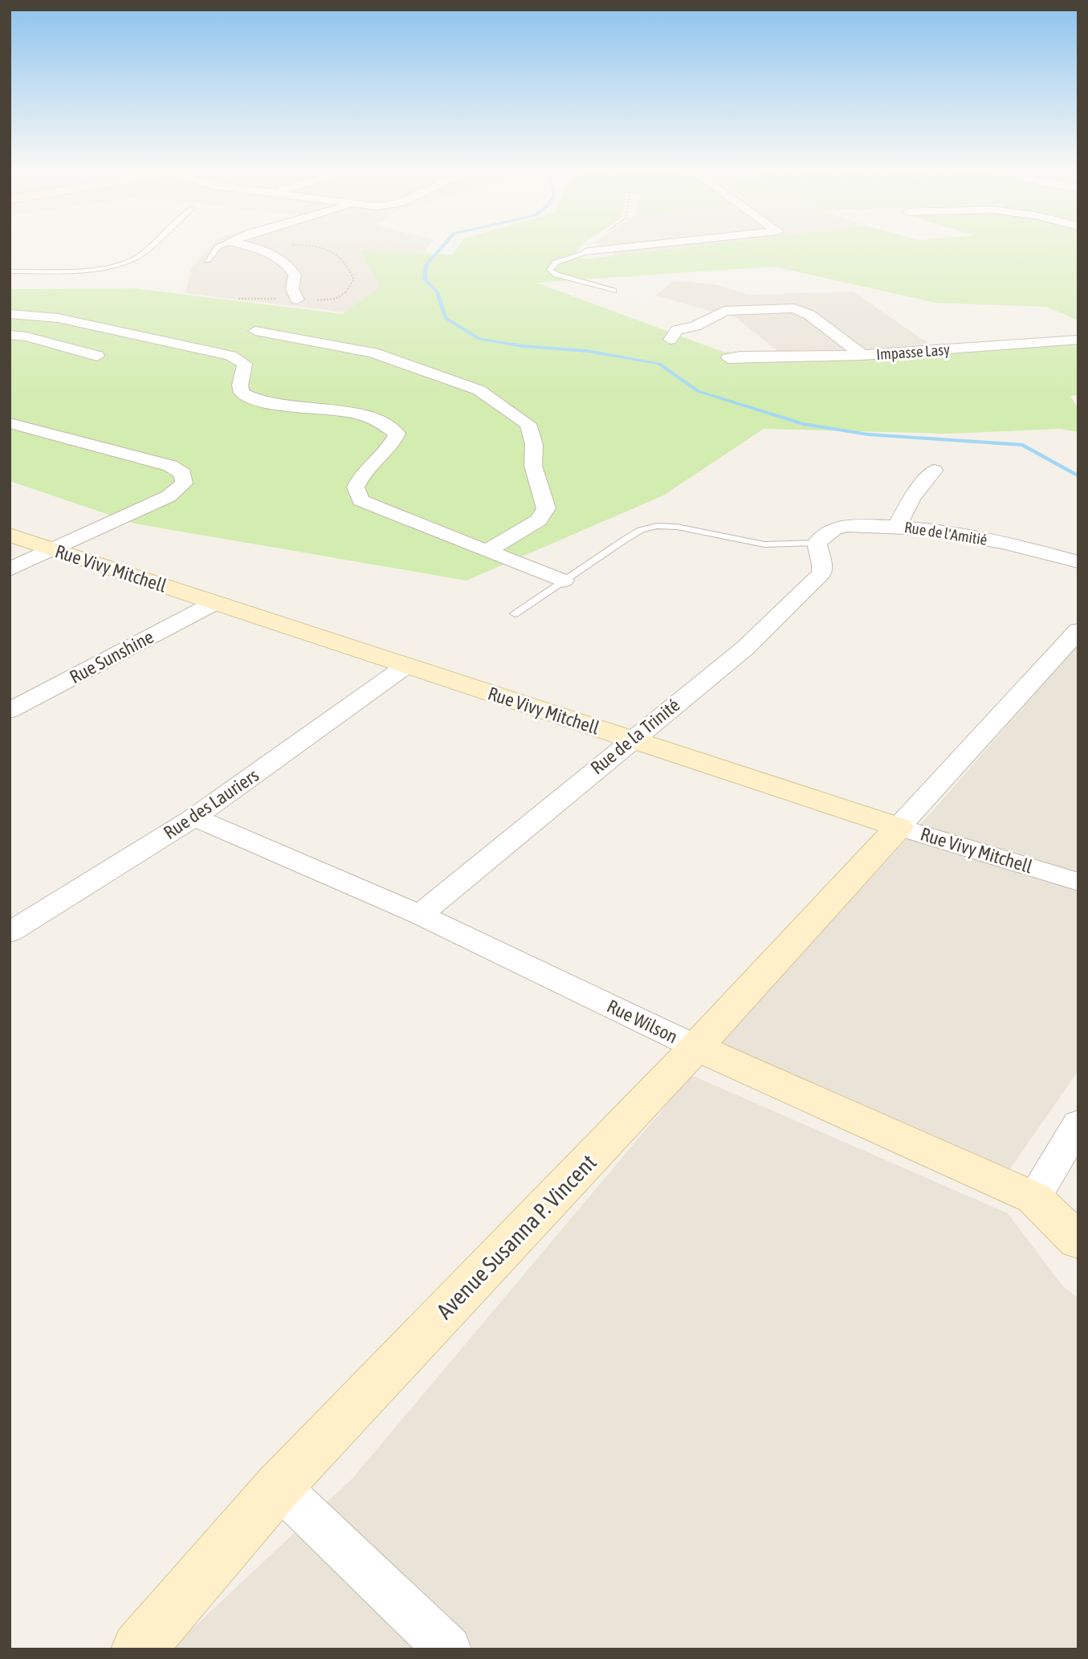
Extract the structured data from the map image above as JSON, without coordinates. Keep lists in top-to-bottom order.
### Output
{
  "streets": {
    "street": [
      "Impasse Lasy",
      "Rue de l'Amitié",
      "Rue Vivy Mitchell",
      "Rue Sunshine",
      "Rue de la Trinité",
      "Rue des Lauriers",
      "Rue Wilson",
      "Avenue Susanna P. Vincent"
    ]
  },
  "crossings": [
    ["Rue de l'Amitié", "Rue de la Trinité"],
    ["Rue Vivy Mitchell", "Rue Sunshine"],
    ["Rue Vivy Mitchell", "Rue de la Trinité"],
    ["Rue Vivy Mitchell", "Rue des Lauriers"],
    ["Rue Vivy Mitchell", "Avenue Susanna P. Vincent"],
    ["Rue de la Trinité", "Rue Wilson"],
    ["Rue des Lauriers", "Rue Wilson"],
    ["Rue Wilson", "Avenue Susanna P. Vincent"]
  ]
}
